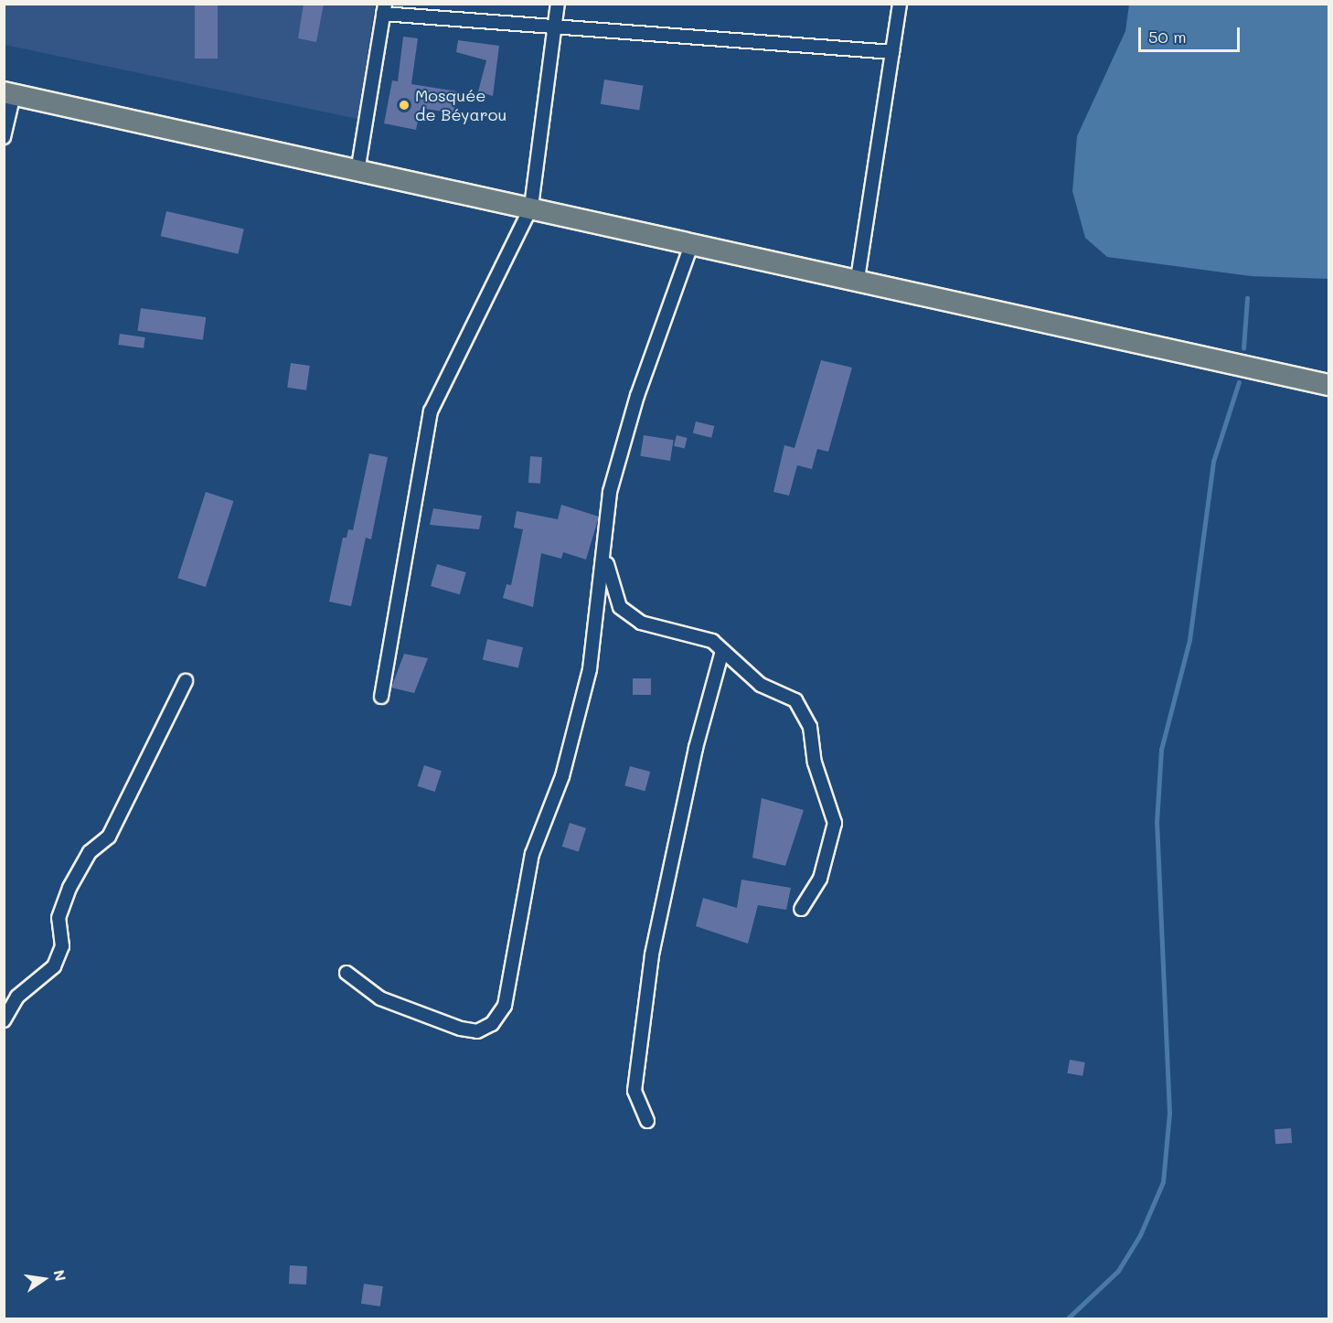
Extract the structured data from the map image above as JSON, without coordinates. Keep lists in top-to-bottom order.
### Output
{
  "places": ["Mosquée de Béyarou"],
  "scale_bar": "50 m",
  "north": "right"
}
